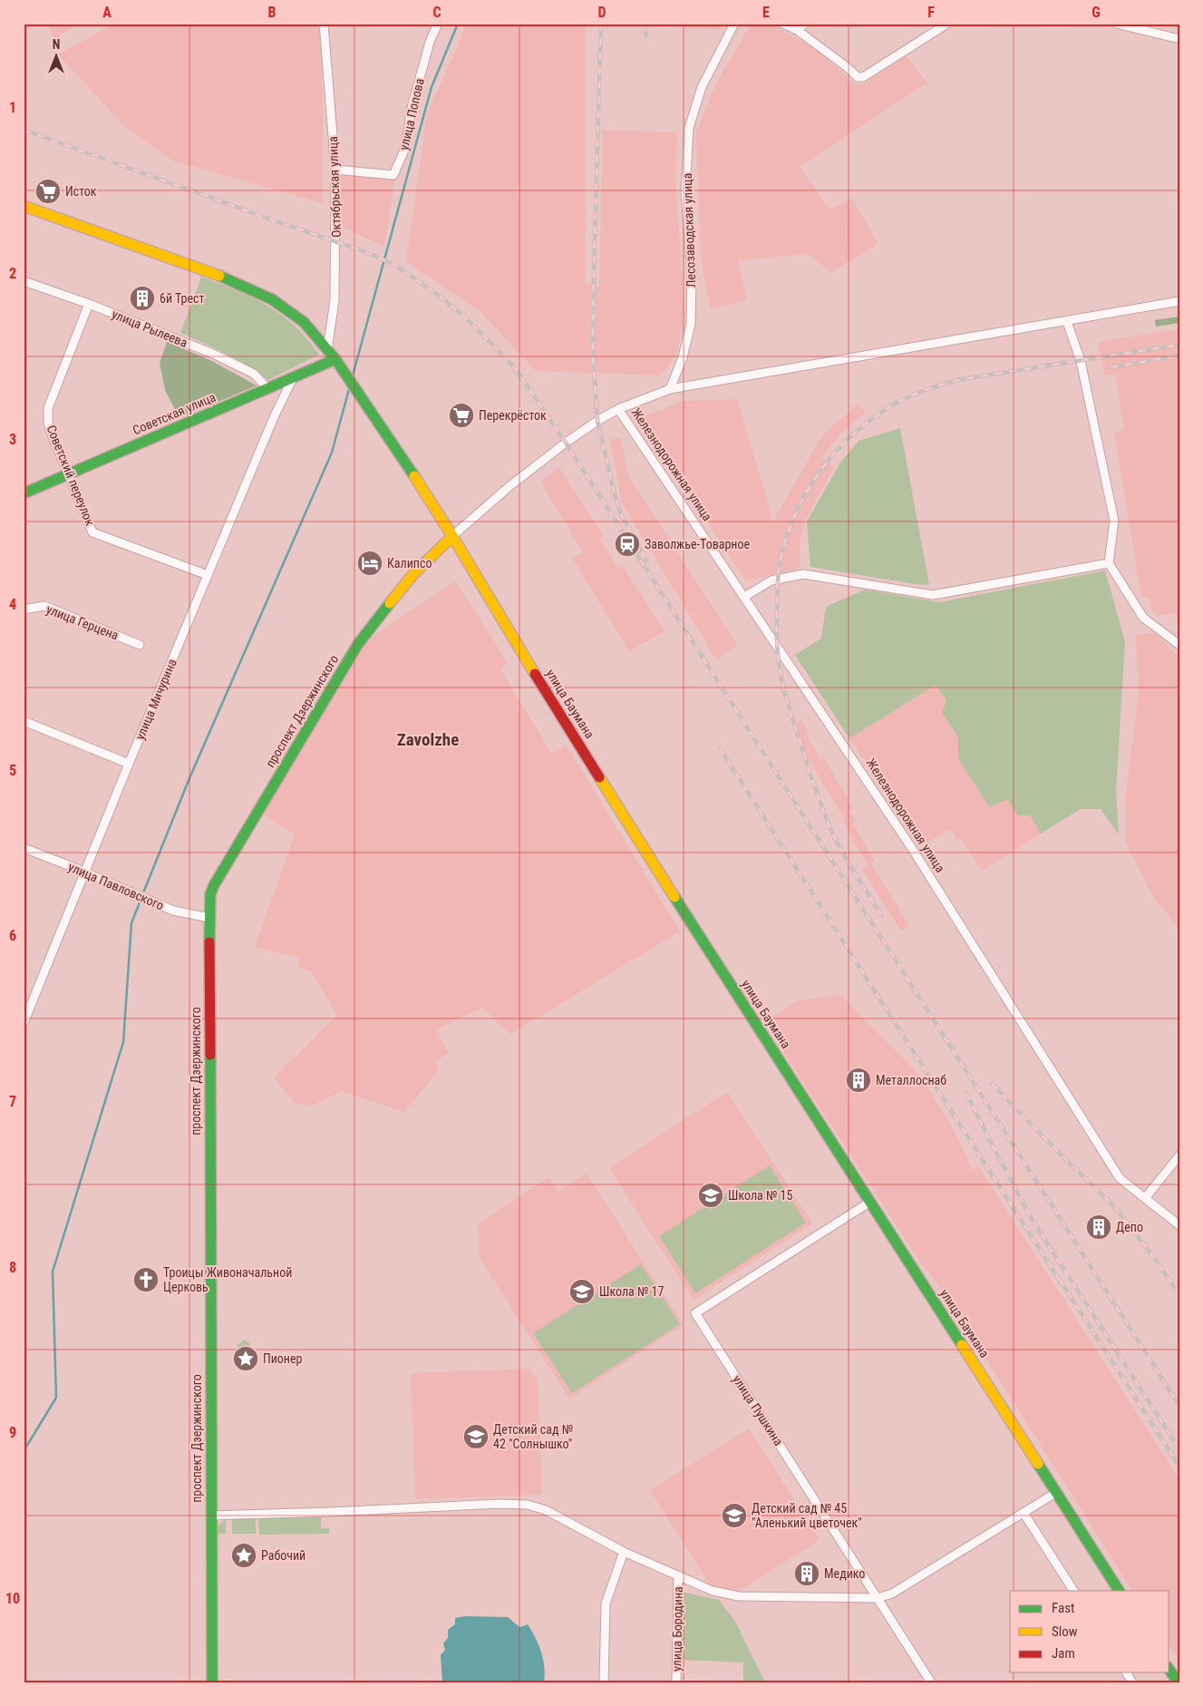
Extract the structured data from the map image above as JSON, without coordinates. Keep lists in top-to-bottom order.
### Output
{
  "streets": {
    "main road": ["Советская улица", "улица Баумана", "проспект Дзержинского"],
    "street": [
      "улица Попова",
      "Октябрьская улица",
      "Лесозаводская улица",
      "улица Рылеева",
      "Железнодорожная улица",
      "Советский переулок",
      "улица Герцена",
      "улица Мичурина",
      "улица Павловского",
      "улица Пушкина",
      "улица Бородина"
    ]
  },
  "crossings": [
    ["улица Попова", "Октябрьская улица"],
    ["Октябрьская улица", "улица Баумана"],
    ["улица Рылеева", "Советская улица"],
    ["улица Рылеева", "Советский переулок"],
    ["Советская улица", "Советский переулок"],
    ["Советская улица", "улица Мичурина"],
    ["Советская улица", "улица Баумана"],
    ["Советский переулок", "улица Мичурина"],
    ["улица Мичурина", "улица Павловского"],
    ["улица Баумана", "проспект Дзержинского"],
    ["улица Баумана", "улица Пушкина"],
    ["проспект Дзержинского", "улица Павловского"]
  ],
  "districts": ["Zavolzhe"],
  "places": {
    "supermarket": ["Исток", "Перекрёсток"],
    "building": [
      "6й Трест",
      "Металлоснаб",
      "Депо",
      "Медико"
    ],
    "station": ["Заволжье-Товарное"],
    "hotel": ["Калипсо"],
    "school or university": [
      "Школа № 15",
      "Школа № 17",
      "Детский сад № 42 \"Солнышко\"",
      "Детский сад № 45 \"Аленький цветочек\""
    ],
    "church": ["Троицы Живоначальной Церковь"],
    "place": ["Пионер", "Рабочий"]
  },
  "legend": ["Fast", "Slow", "Jam"],
  "north": "top",
  "grid": {
    "columns": [
      "A",
      "B",
      "C",
      "D",
      "E",
      "F",
      "G"
    ],
    "rows": [
      "1",
      "2",
      "3",
      "4",
      "5",
      "6",
      "7",
      "8",
      "9",
      "10"
    ]
  }
}
